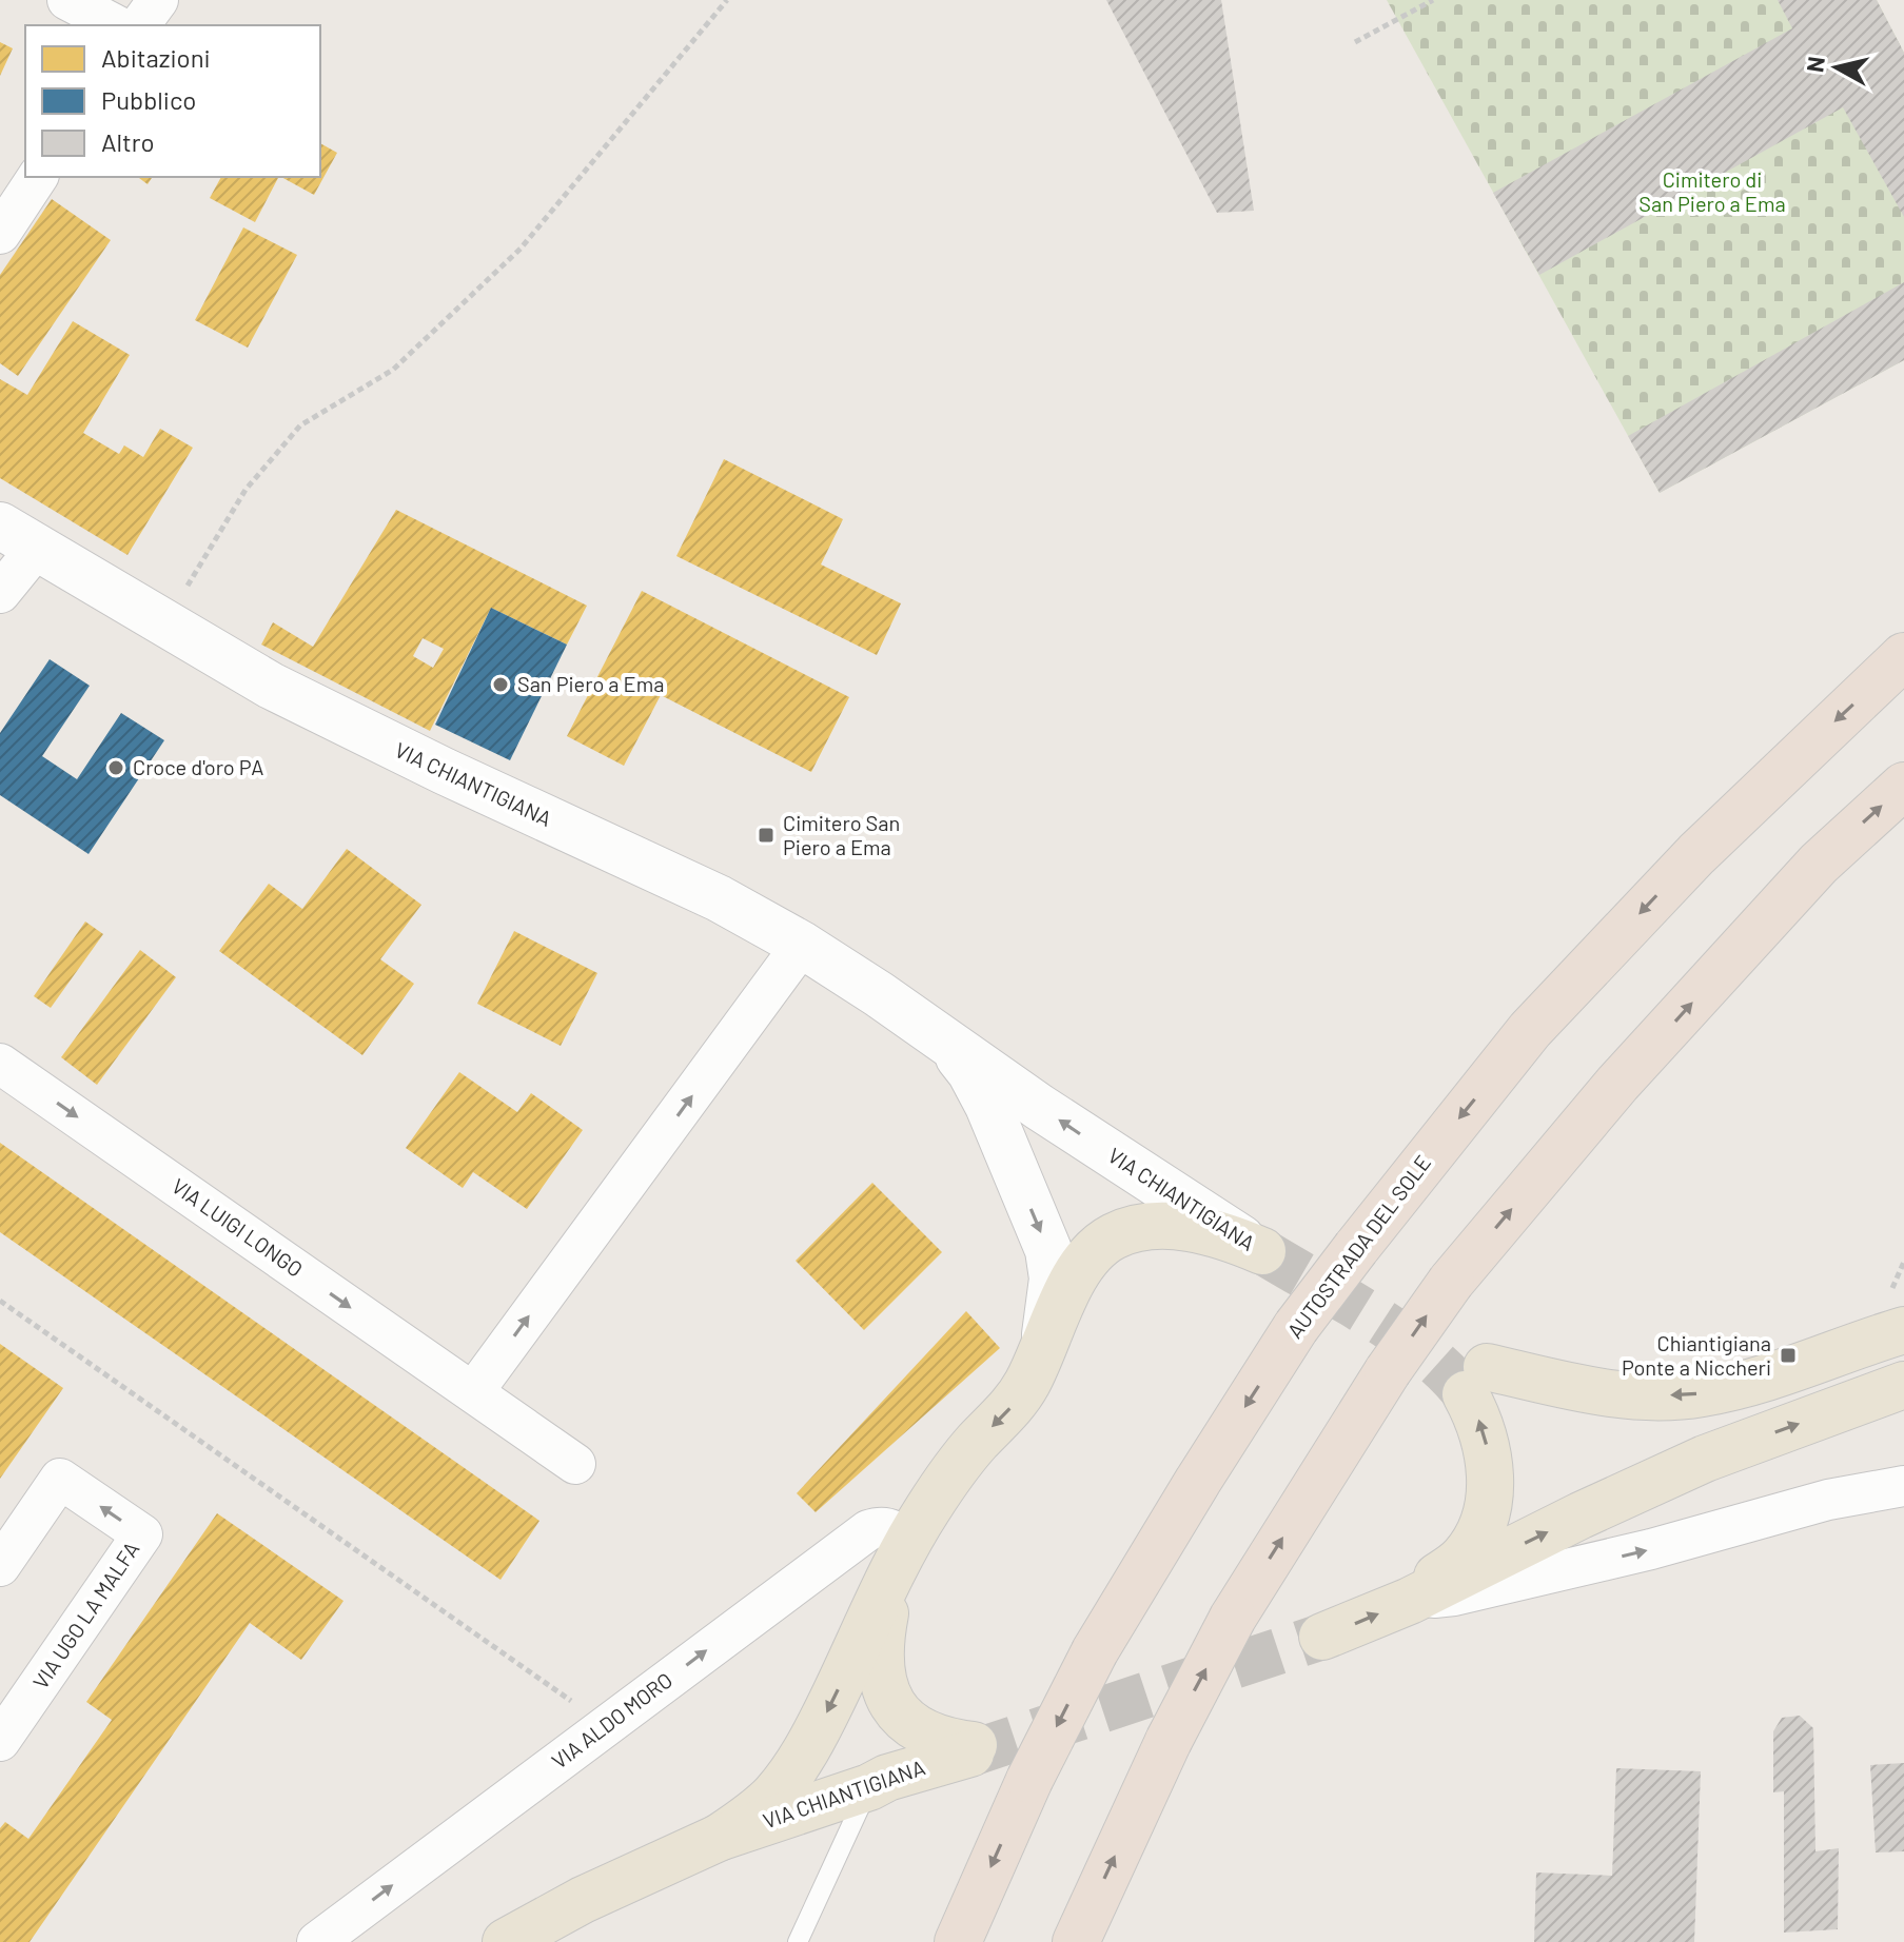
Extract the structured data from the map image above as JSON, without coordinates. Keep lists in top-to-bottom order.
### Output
{
  "streets": {
    "highway": ["AUTOSTRADA DEL SOLE"],
    "main road": ["VIA CHIANTIGIANA"],
    "street": ["VIA LUIGI LONGO", "VIA UGO LA MALFA", "VIA ALDO MORO"]
  },
  "crossings": [
    ["VIA CHIANTIGIANA", "VIA ALDO MORO"]
  ],
  "one_way": ["VIA LUIGI LONGO", "VIA ALDO MORO"],
  "parks": ["Cimitero di San Piero a Ema"],
  "places": {
    "other": ["San Piero a Ema", "Croce d'oro PA"],
    "transit": ["Cimitero San Piero a Ema", "Chiantigiana Ponte a Niccheri"]
  },
  "legend": ["Abitazioni", "Pubblico", "Altro"],
  "north": "left"
}
